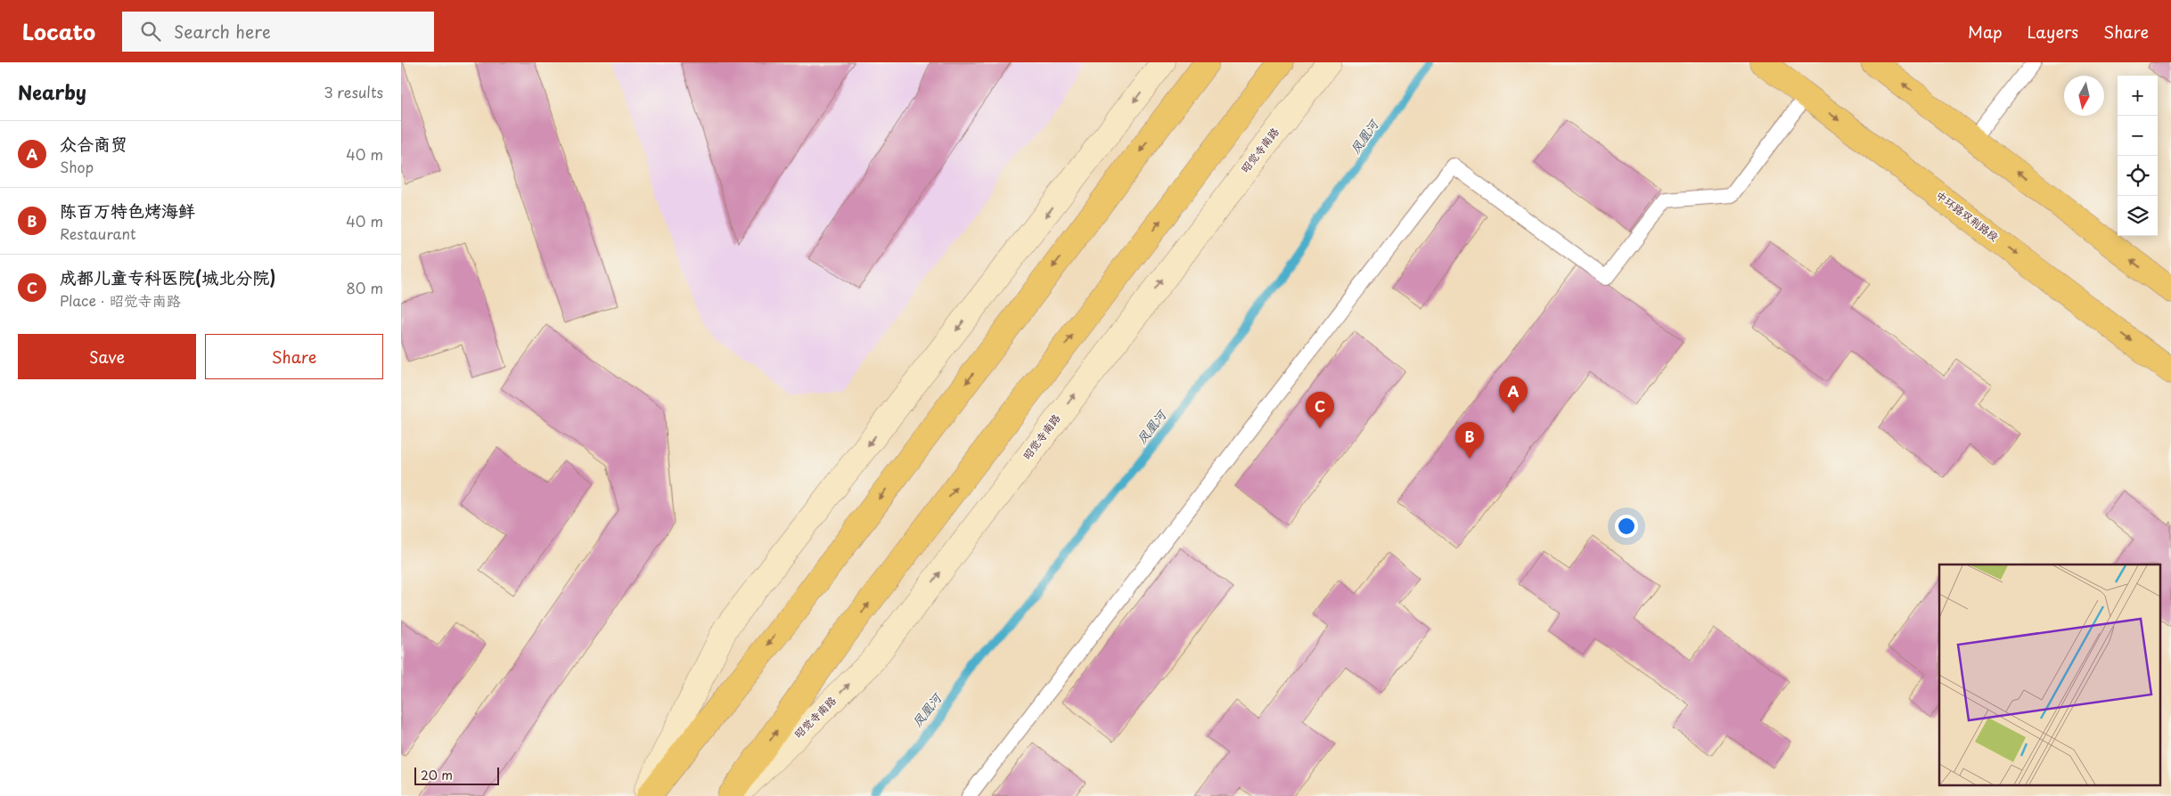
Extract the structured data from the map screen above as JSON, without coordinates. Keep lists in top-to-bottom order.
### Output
{
  "streets": {
    "main road": ["昭觉寺南路", "中环路双荆路段"]
  },
  "water": ["凤凰河"],
  "scale_bar": "20 m",
  "north": "bottom",
  "page": {
    "header": "Locato",
    "search": "Search here",
    "nav": ["Map", "Layers", "Share"],
    "heading": ["Nearby", "3 results"],
    "map_buttons": ["+", "−"],
    "list": [
      {
        "mark": "A",
        "name": "众合商贸",
        "note": "Shop",
        "value": "40 m"
      },
      {
        "mark": "B",
        "name": "陈百万特色烤海鲜",
        "note": "Restaurant",
        "value": "40 m"
      },
      {
        "mark": "C",
        "name": "成都儿童专科医院(城北分院)",
        "note": "Place · 昭觉寺南路",
        "value": "80 m"
      }
    ],
    "buttons": ["Save", "Share"],
    "pins": ["A", "C", "B"],
    "scale": "20 m"
  }
}
